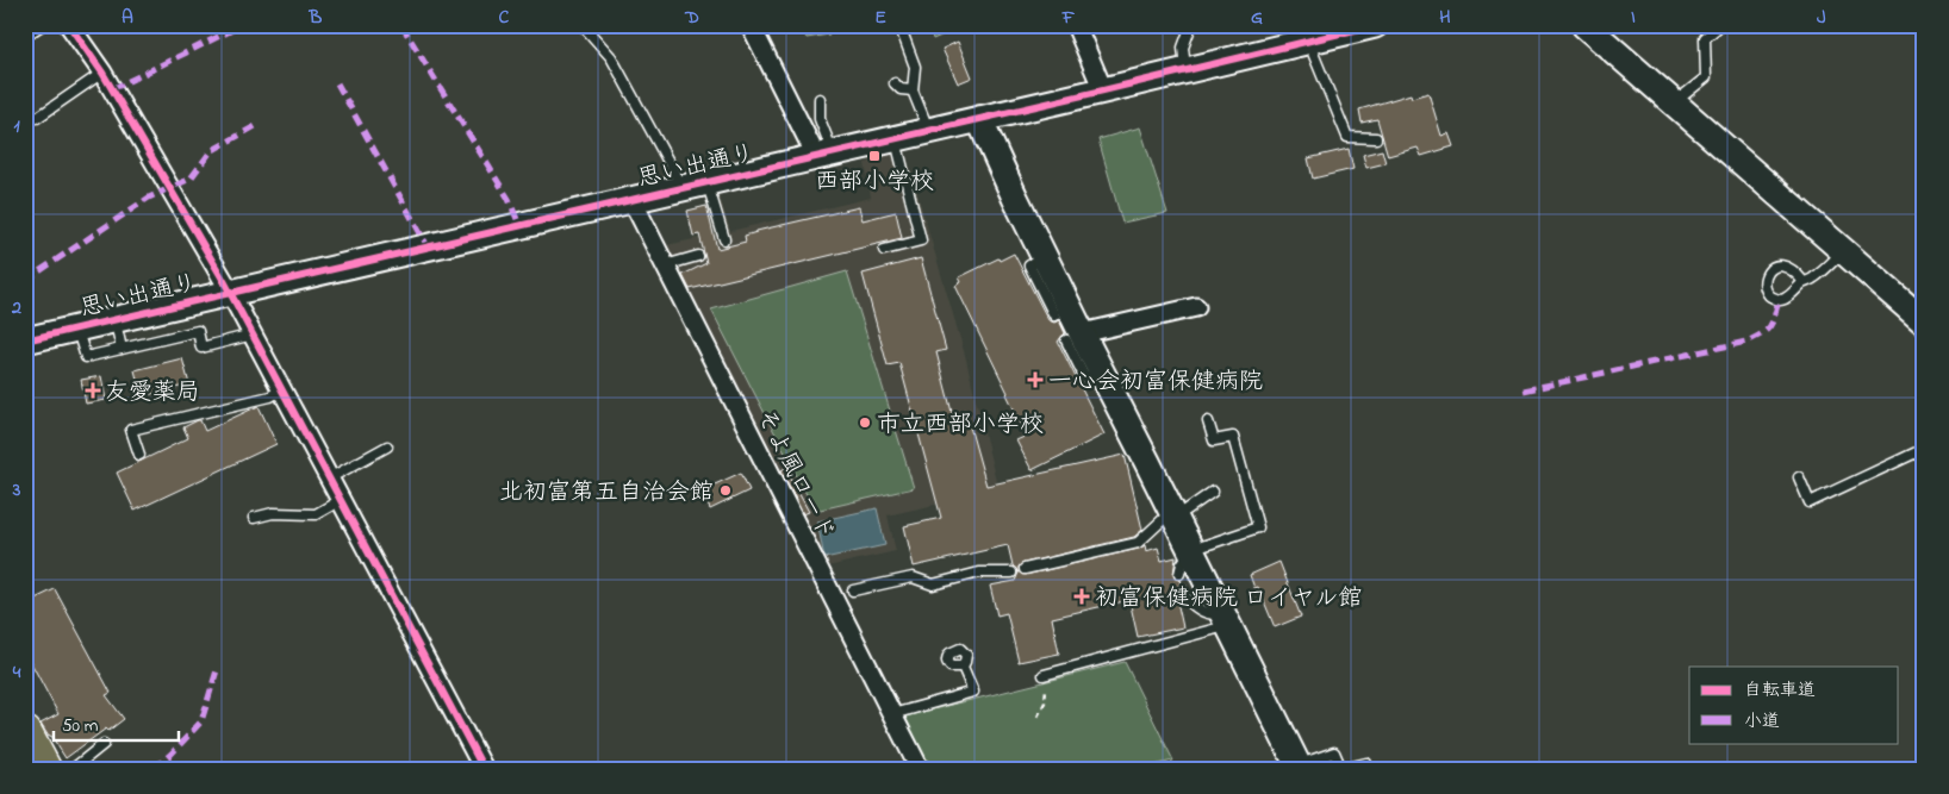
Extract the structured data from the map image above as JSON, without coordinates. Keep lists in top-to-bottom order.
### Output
{
  "streets": {
    "street": ["思い出通り", "そよ風ロード"]
  },
  "crossings": [
    ["思い出通り", "そよ風ロード"]
  ],
  "places": {
    "transit": ["西部小学校"],
    "health": ["一心会初富保健病院", "友愛薬局", "初富保健病院 ロイヤル館"],
    "other": ["市立西部小学校", "北初富第五自治会館"]
  },
  "legend": ["自転車道", "小道"],
  "scale_bar": "50 m",
  "grid": {
    "columns": [
      "A",
      "B",
      "C",
      "D",
      "E",
      "F",
      "G",
      "H",
      "I",
      "J"
    ],
    "rows": [
      "1",
      "2",
      "3",
      "4"
    ]
  }
}
